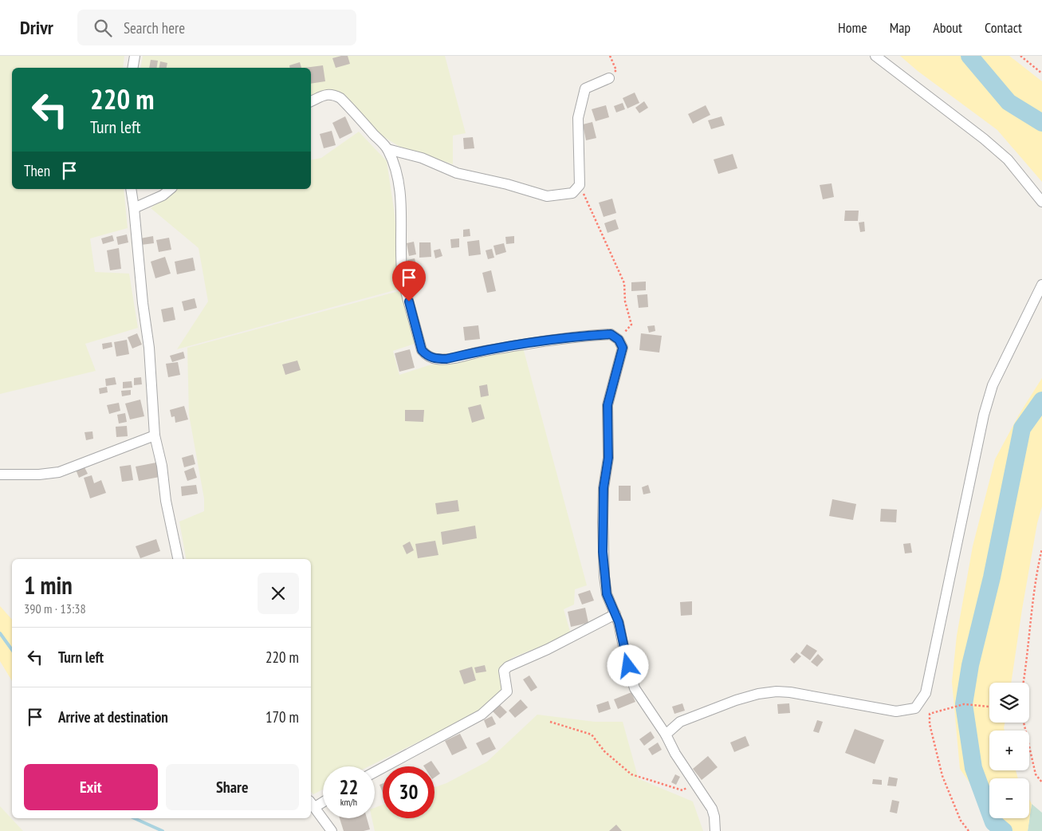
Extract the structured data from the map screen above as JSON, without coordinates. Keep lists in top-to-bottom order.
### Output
{
  "page": {
    "header": "Drivr",
    "search": "Search here",
    "nav": [
      "Home",
      "Map",
      "About",
      "Contact"
    ],
    "turn": ["220 m", "Turn left"],
    "then": "Then",
    "heading": ["1 min", "390 m · 13:38"],
    "list": [
      {
        "name": "Turn left",
        "value": "220 m"
      },
      {
        "name": "Arrive at destination",
        "value": "170 m"
      }
    ],
    "map_buttons": ["+", "−"],
    "buttons": ["Exit", "Share"],
    "speed": "22 km/h",
    "limit": "30"
  }
}
